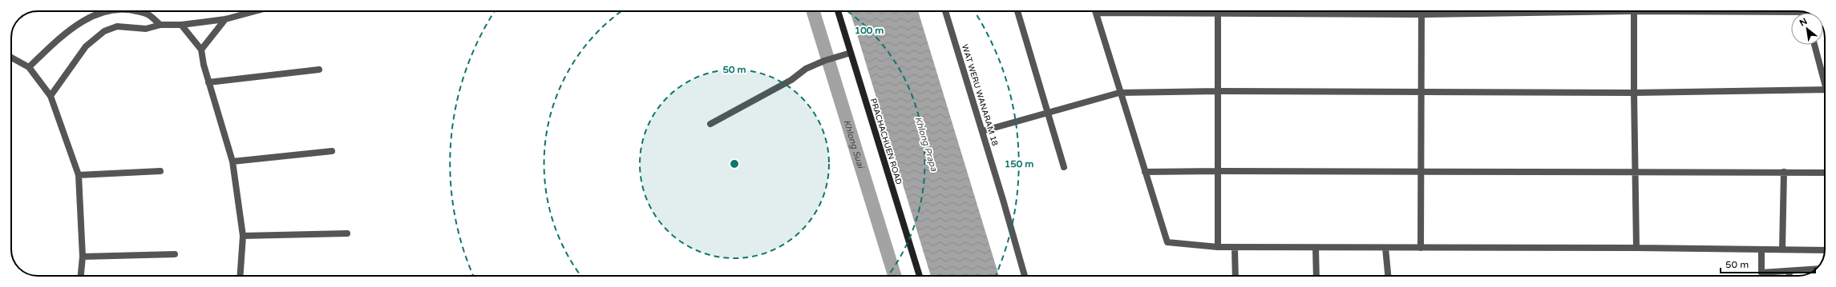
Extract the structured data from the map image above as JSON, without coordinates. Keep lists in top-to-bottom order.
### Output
{
  "streets": {
    "street": ["WAT WERU WANARAM 18", "PRACHACHUEN ROAD"]
  },
  "water": ["Khlong Suai", "Khlong Prapa"],
  "scale_bar": "50 m",
  "north": "top left",
  "rings": ["100 m", "50 m", "150 m"]
}
